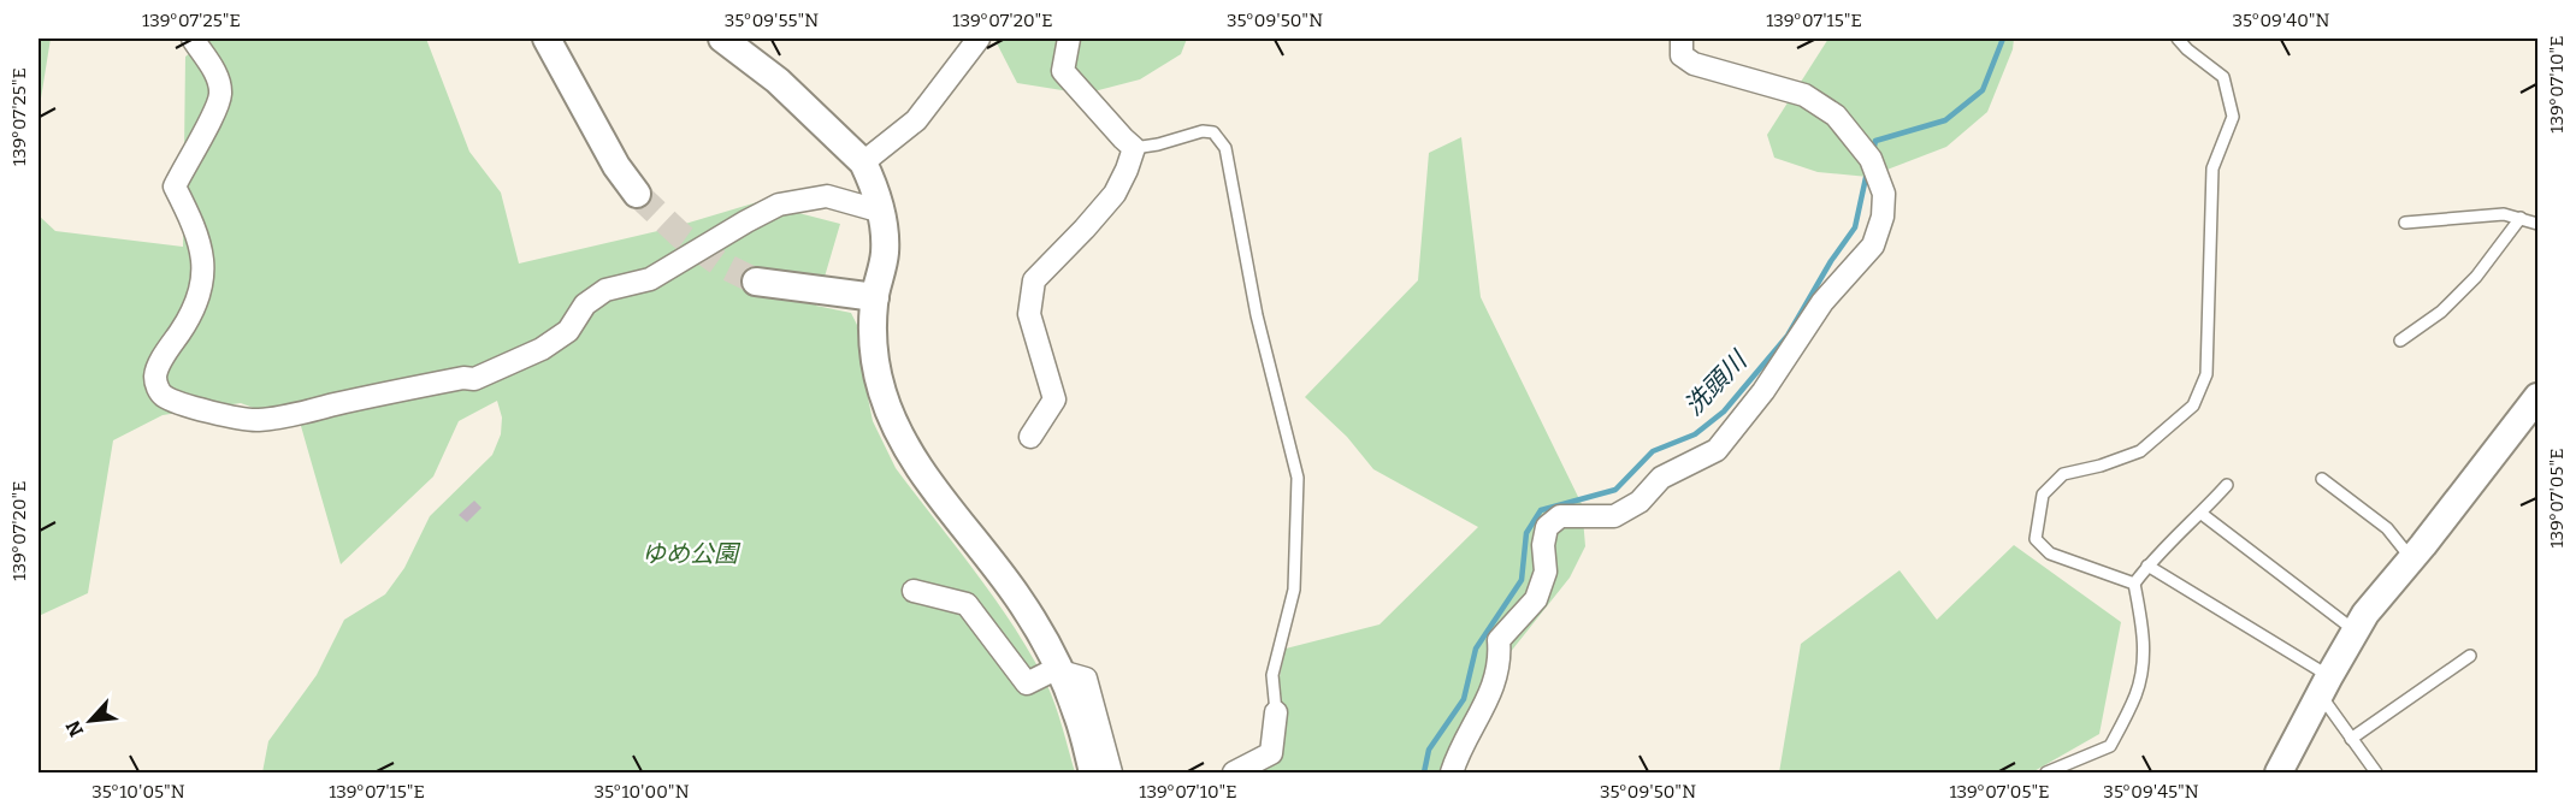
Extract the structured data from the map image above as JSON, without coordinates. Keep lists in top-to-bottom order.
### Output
{
  "water": ["洗頭川"],
  "parks": ["ゆめ公園"],
  "north": "bottom left",
  "coordinates": [
    "139°07'25\"E",
    "35°09'55\"N",
    "139°07'20\"E",
    "35°09'50\"N",
    "139°07'15\"E",
    "35°09'40\"N",
    "139°07'10\"E",
    "139°07'05\"E",
    "35°10'05\"N",
    "35°10'00\"N",
    "35°09'45\"N"
  ]
}
